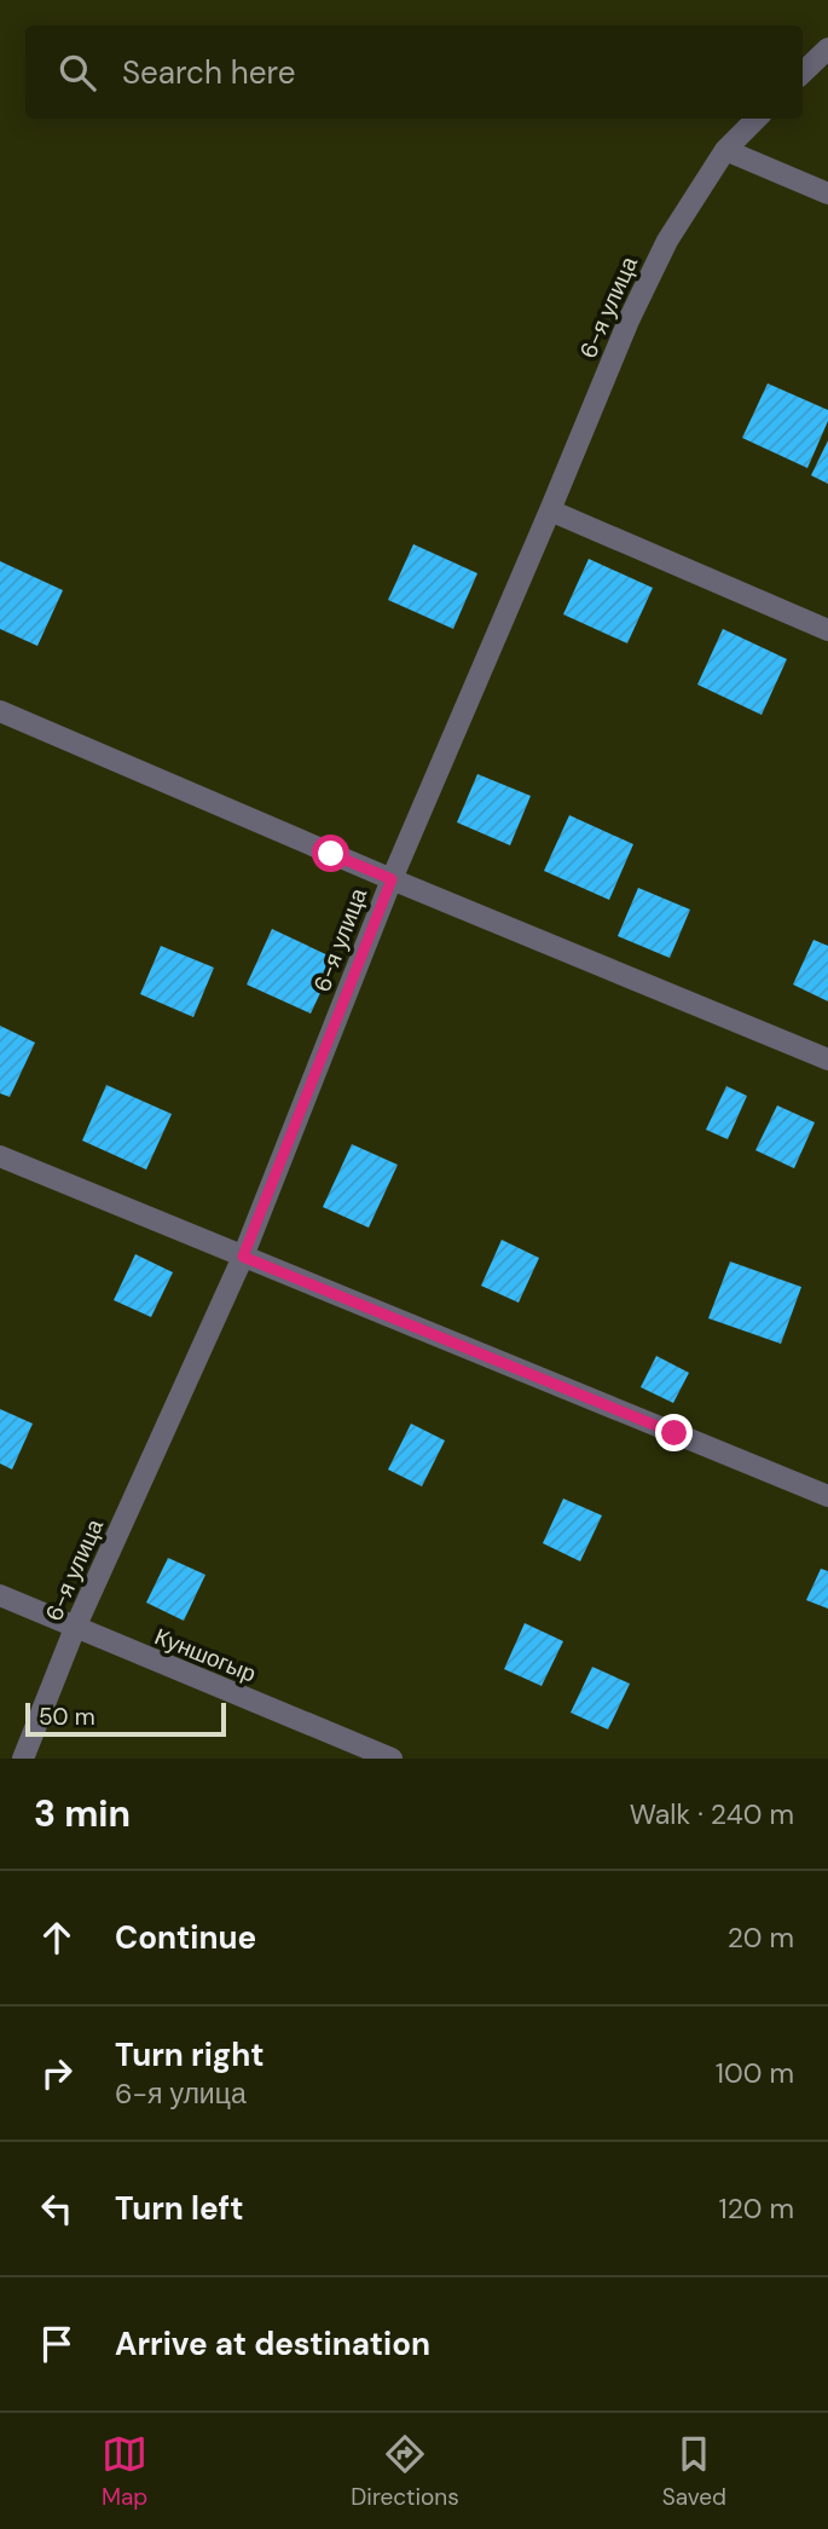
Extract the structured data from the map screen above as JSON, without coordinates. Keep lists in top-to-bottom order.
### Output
{
  "streets": {
    "street": ["6-я улица", "Куншогыр"]
  },
  "crossings": [
    ["6-я улица", "Куншогыр"]
  ],
  "scale_bar": "50 m",
  "page": {
    "search": "Search here",
    "scale": "50 m",
    "heading": ["3 min", "Walk · 240 m"],
    "list": [
      ["Continue", "20 m"],
      ["Turn right", "6-я улица", "100 m"],
      ["Turn left", "120 m"],
      "Arrive at destination"
    ],
    "nav": ["Map", "Directions", "Saved"]
  }
}
